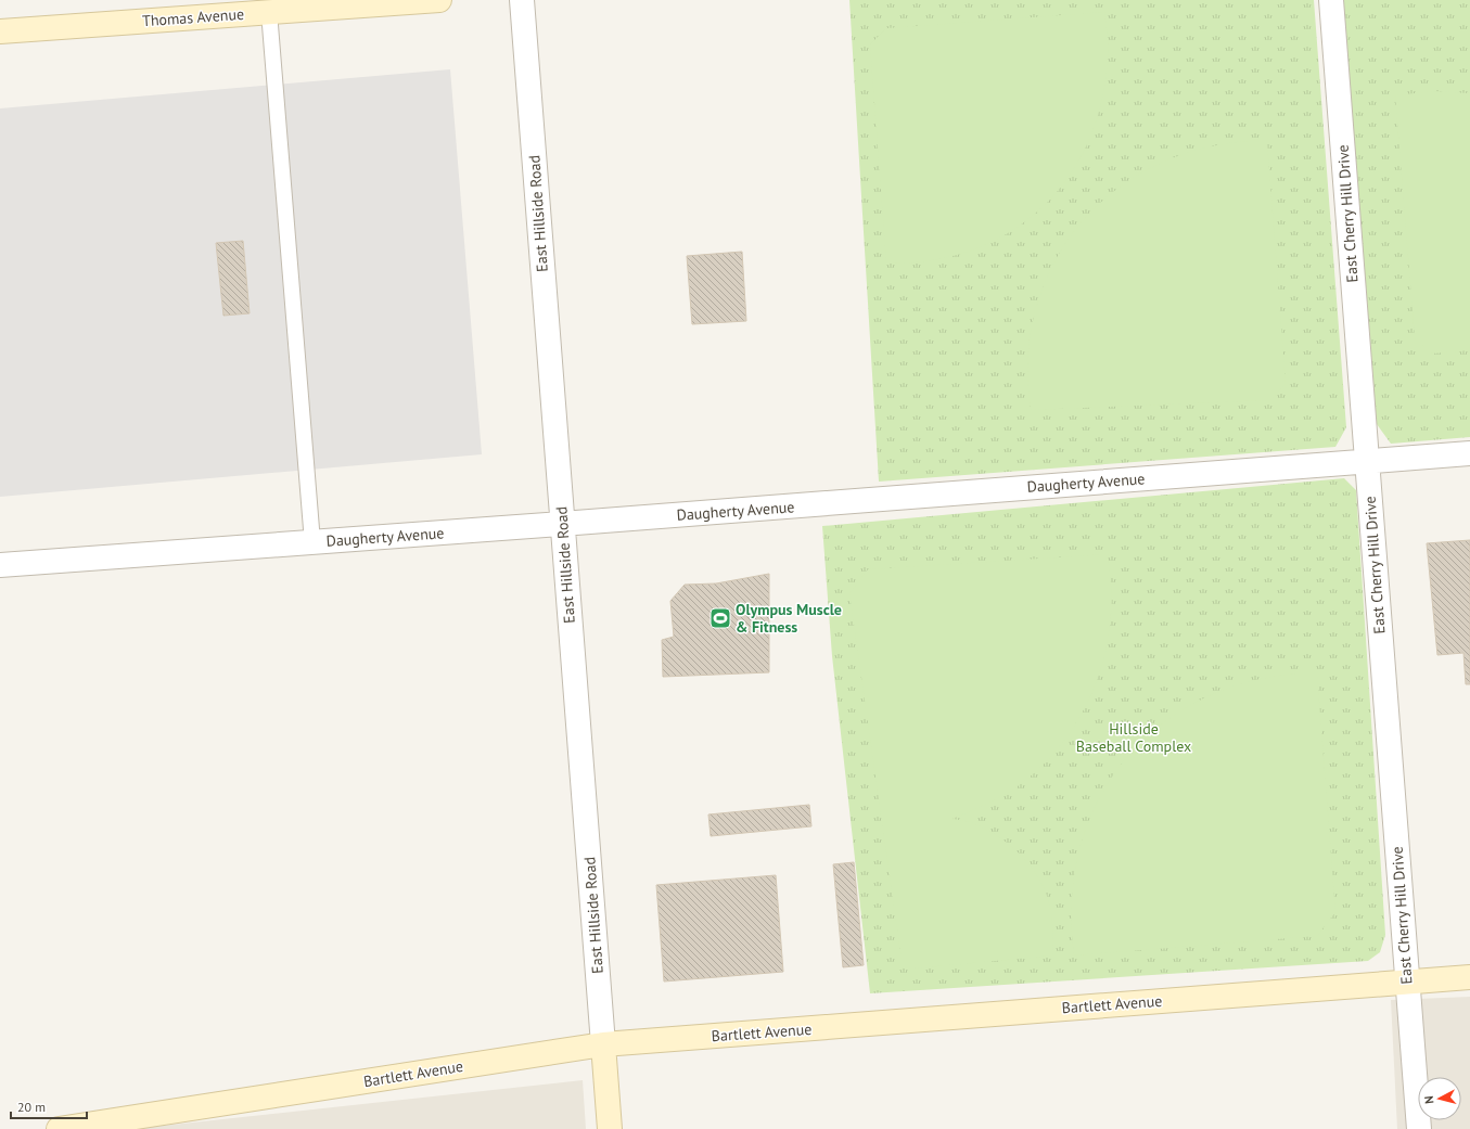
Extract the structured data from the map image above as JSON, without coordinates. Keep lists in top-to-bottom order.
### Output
{
  "streets": {
    "main road": ["Thomas Avenue", "East Hillside Road", "Bartlett Avenue"],
    "street": ["East Cherry Hill Drive", "Daugherty Avenue"]
  },
  "crossings": [
    ["East Hillside Road", "Daugherty Avenue"],
    ["East Hillside Road", "Bartlett Avenue"],
    ["East Cherry Hill Drive", "Daugherty Avenue"],
    ["East Cherry Hill Drive", "Bartlett Avenue"]
  ],
  "parks": ["Hillside Baseball Complex"],
  "places": {
    "sports": ["Olympus Muscle & Fitness"]
  },
  "scale_bar": "20 m",
  "north": "left"
}
